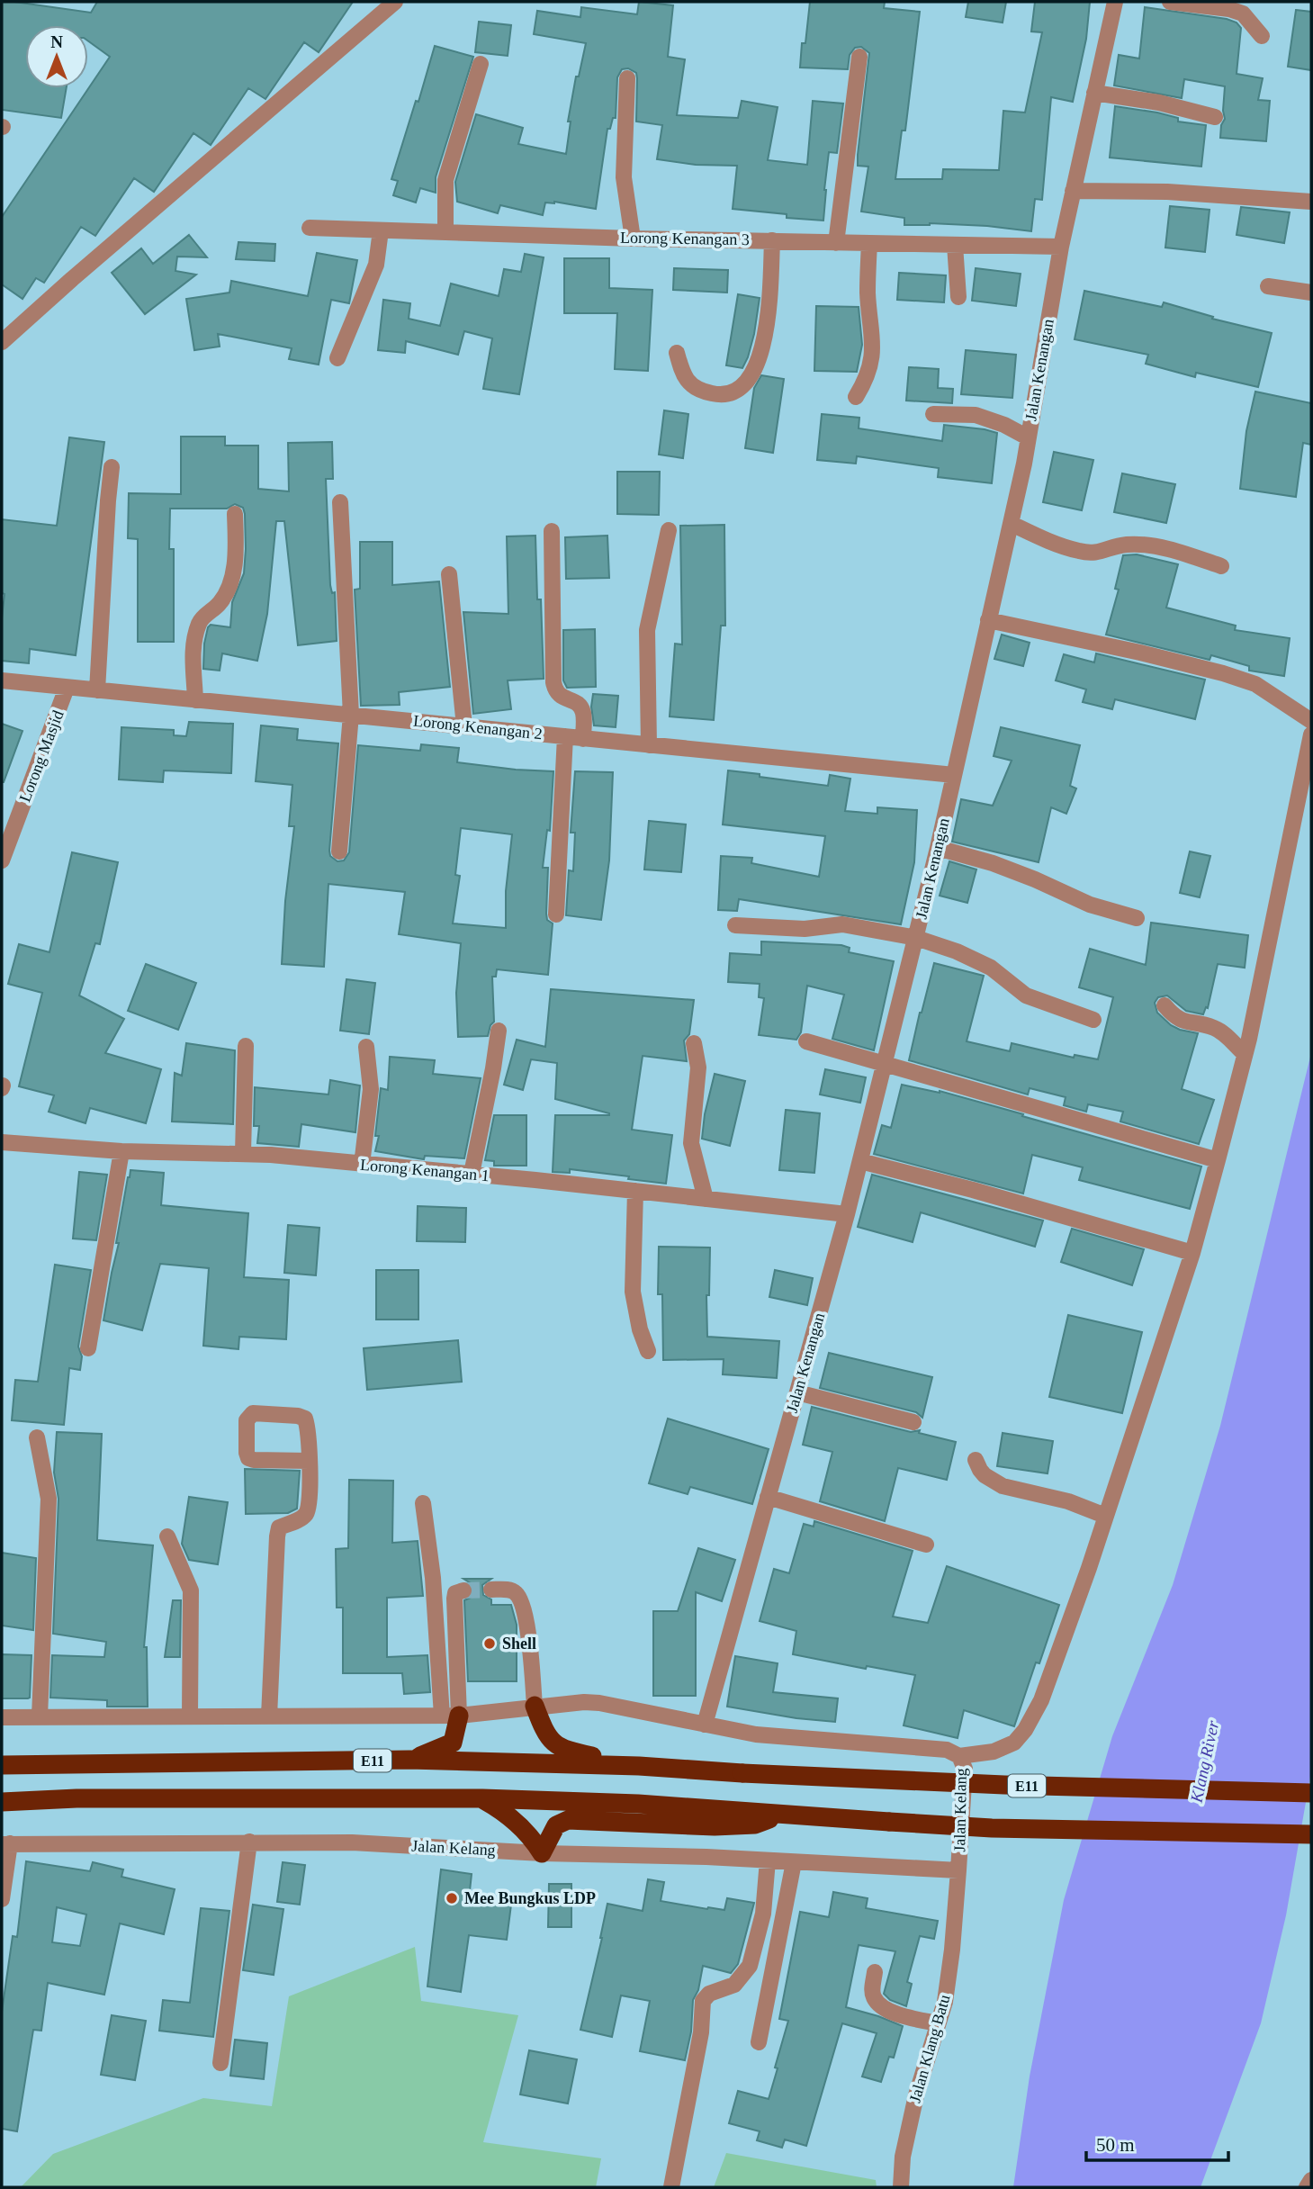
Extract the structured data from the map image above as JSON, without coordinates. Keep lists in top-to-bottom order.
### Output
{
  "streets": {
    "highway": ["E11"],
    "street": [
      "Lorong Kenangan 3",
      "Jalan Kenangan",
      "Lorong Kenangan 2",
      "Lorong Masjid",
      "Lorong Kenangan 1",
      "Jalan Kelang",
      "Jalan Klang Batu"
    ]
  },
  "crossings": [
    ["Lorong Kenangan 3", "Jalan Kenangan"],
    ["Jalan Kenangan", "Lorong Kenangan 2"],
    ["Jalan Kenangan", "Lorong Kenangan 1"],
    ["Jalan Kenangan", "Jalan Kelang"],
    ["Lorong Kenangan 2", "Lorong Masjid"],
    ["Jalan Kelang", "Jalan Klang Batu"]
  ],
  "water": ["Klang River"],
  "places": ["Shell", "Mee Bungkus LDP"],
  "scale_bar": "50 m",
  "north": "top"
}
